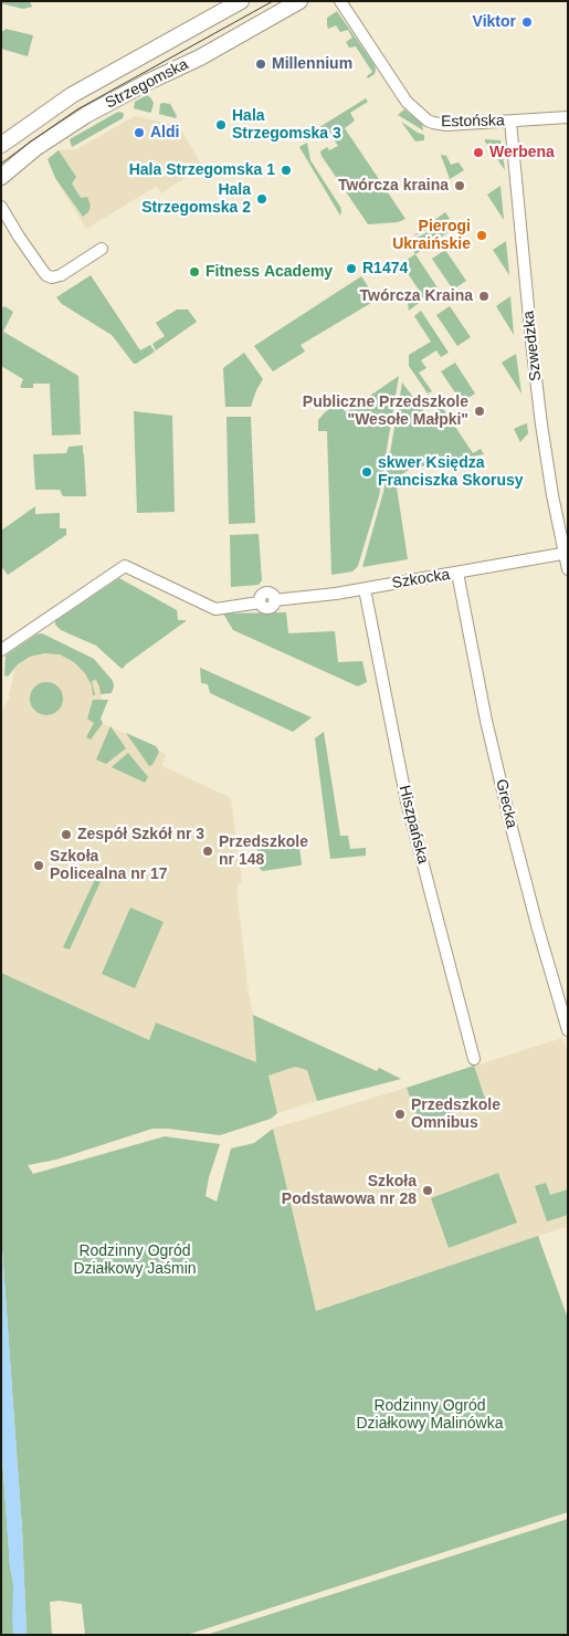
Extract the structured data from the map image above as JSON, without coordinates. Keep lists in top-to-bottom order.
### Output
{
  "streets": {
    "main road": ["Strzegomska"],
    "street": [
      "Estońska",
      "Szwedzka",
      "Szkocka",
      "Grecka",
      "Hiszpańska"
    ]
  },
  "crossings": [
    ["Estońska", "Szwedzka"],
    ["Szwedzka", "Szkocka"],
    ["Szkocka", "Grecka"],
    ["Szkocka", "Hiszpańska"]
  ],
  "parks": ["Rodzinny Ogród Działkowy Jaśmin", "Rodzinny Ogród Działkowy Malinówka"],
  "places": [
    "Viktor",
    "Millennium",
    "Hala Strzegomska 3",
    "Aldi",
    "Werbena",
    "Hala Strzegomska 1",
    "Twórcza kraina",
    "Hala Strzegomska 2",
    "Pierogi Ukraińskie",
    "R1474",
    "Fitness Academy",
    "Twórcza Kraina",
    "Publiczne Przedszkole \"Wesołe Małpki\"",
    "skwer Księdza Franciszka Skorusy",
    "Zespół Szkół nr 3",
    "Przedszkole nr 148",
    "Szkoła Policealna nr 17",
    "Przedszkole Omnibus",
    "Szkoła Podstawowa nr 28"
  ]
}
